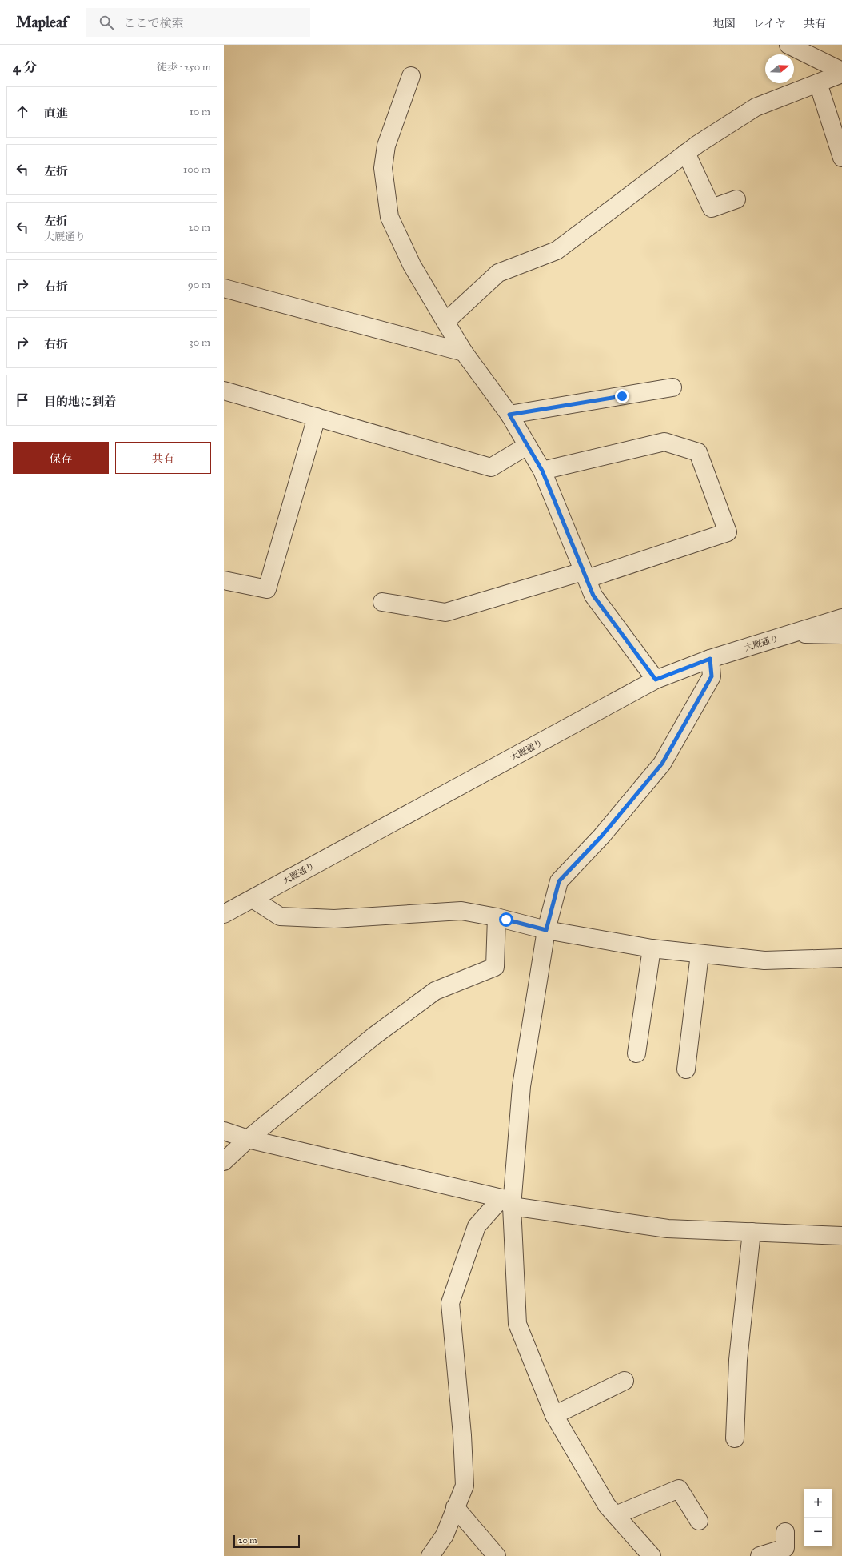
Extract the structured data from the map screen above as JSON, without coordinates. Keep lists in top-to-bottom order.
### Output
{
  "streets": {
    "street": ["大厩通り"]
  },
  "scale_bar": "20 m",
  "north": "right",
  "page": {
    "header": "Mapleaf",
    "search": "ここで検索",
    "nav": ["地図", "レイヤ", "共有"],
    "heading": ["4 分", "徒歩 · 250 m"],
    "list": [
      ["直進", "10 m"],
      ["左折", "100 m"],
      ["左折", "大厩通り", "20 m"],
      ["右折", "90 m"],
      ["右折", "30 m"],
      "目的地に到着"
    ],
    "buttons": ["保存", "共有"],
    "map_buttons": ["+", "−"],
    "scale": "20 m"
  }
}
